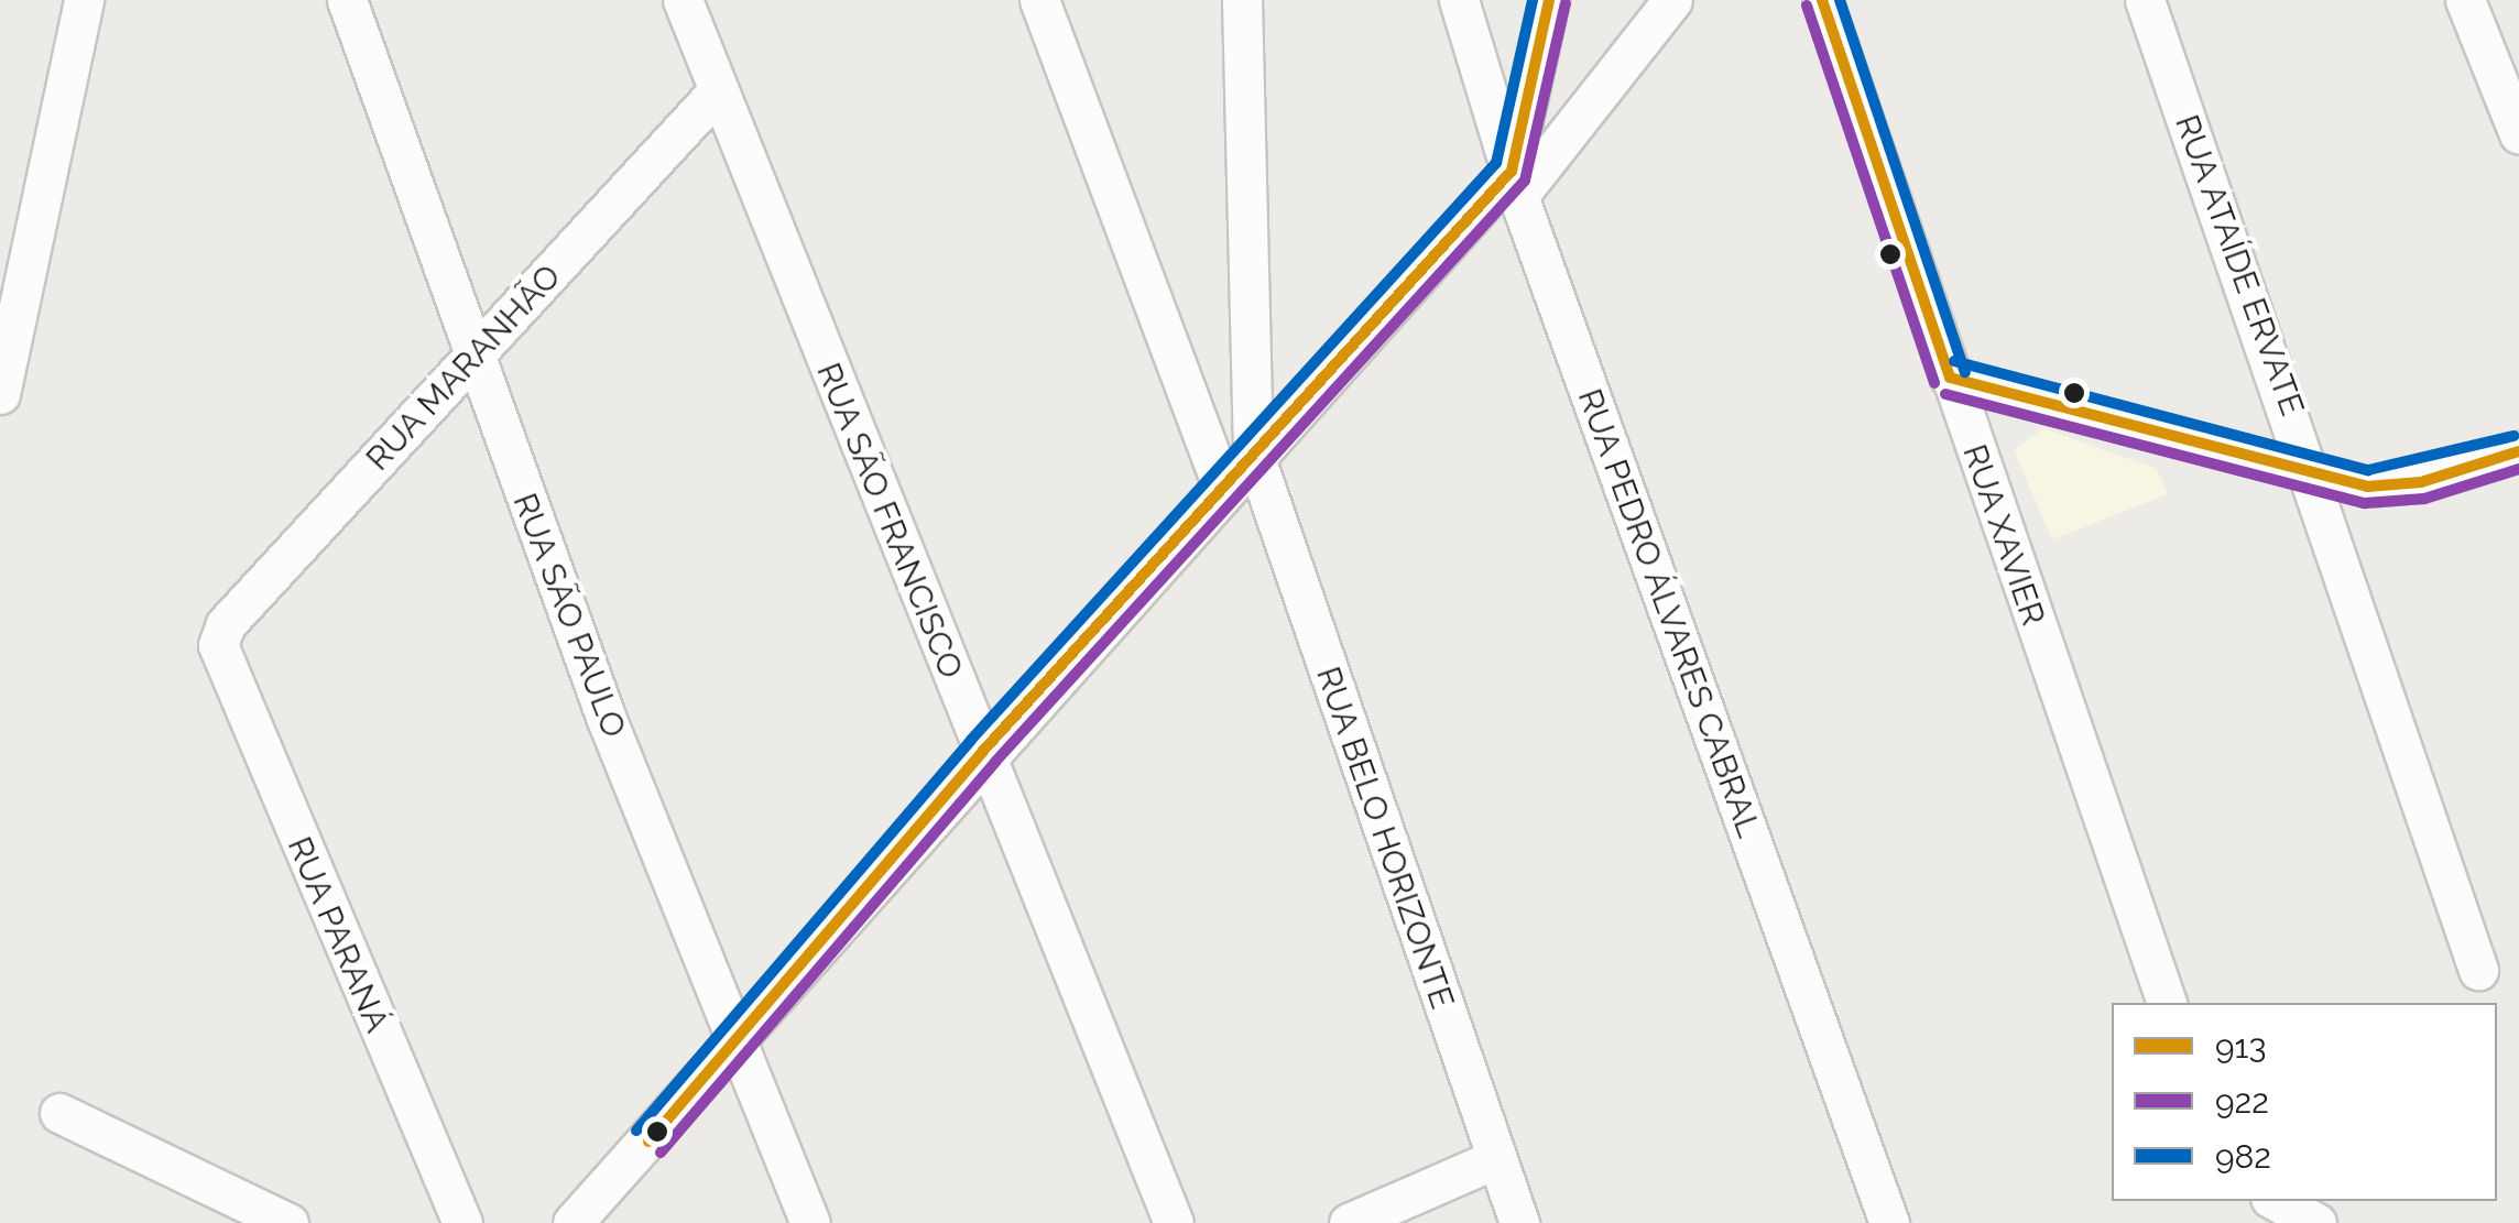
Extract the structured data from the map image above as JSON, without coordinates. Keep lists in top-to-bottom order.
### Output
{
  "streets": {
    "street": [
      "RUA ATAÍDE ERVATE",
      "RUA MARANHÃO",
      "RUA SÃO FRANCISCO",
      "RUA XAVIER",
      "RUA PEDRO ÁLVARES CABRAL",
      "RUA SÃO PAULO",
      "RUA BELO HORIZONTE",
      "RUA PARANÁ"
    ]
  },
  "crossings": [
    ["RUA MARANHÃO", "RUA SÃO FRANCISCO"],
    ["RUA MARANHÃO", "RUA SÃO PAULO"],
    ["RUA MARANHÃO", "RUA PARANÁ"]
  ],
  "lines": ["transit line 913", "transit line 982", "transit line 922"],
  "legend": ["913", "922", "982"]
}
